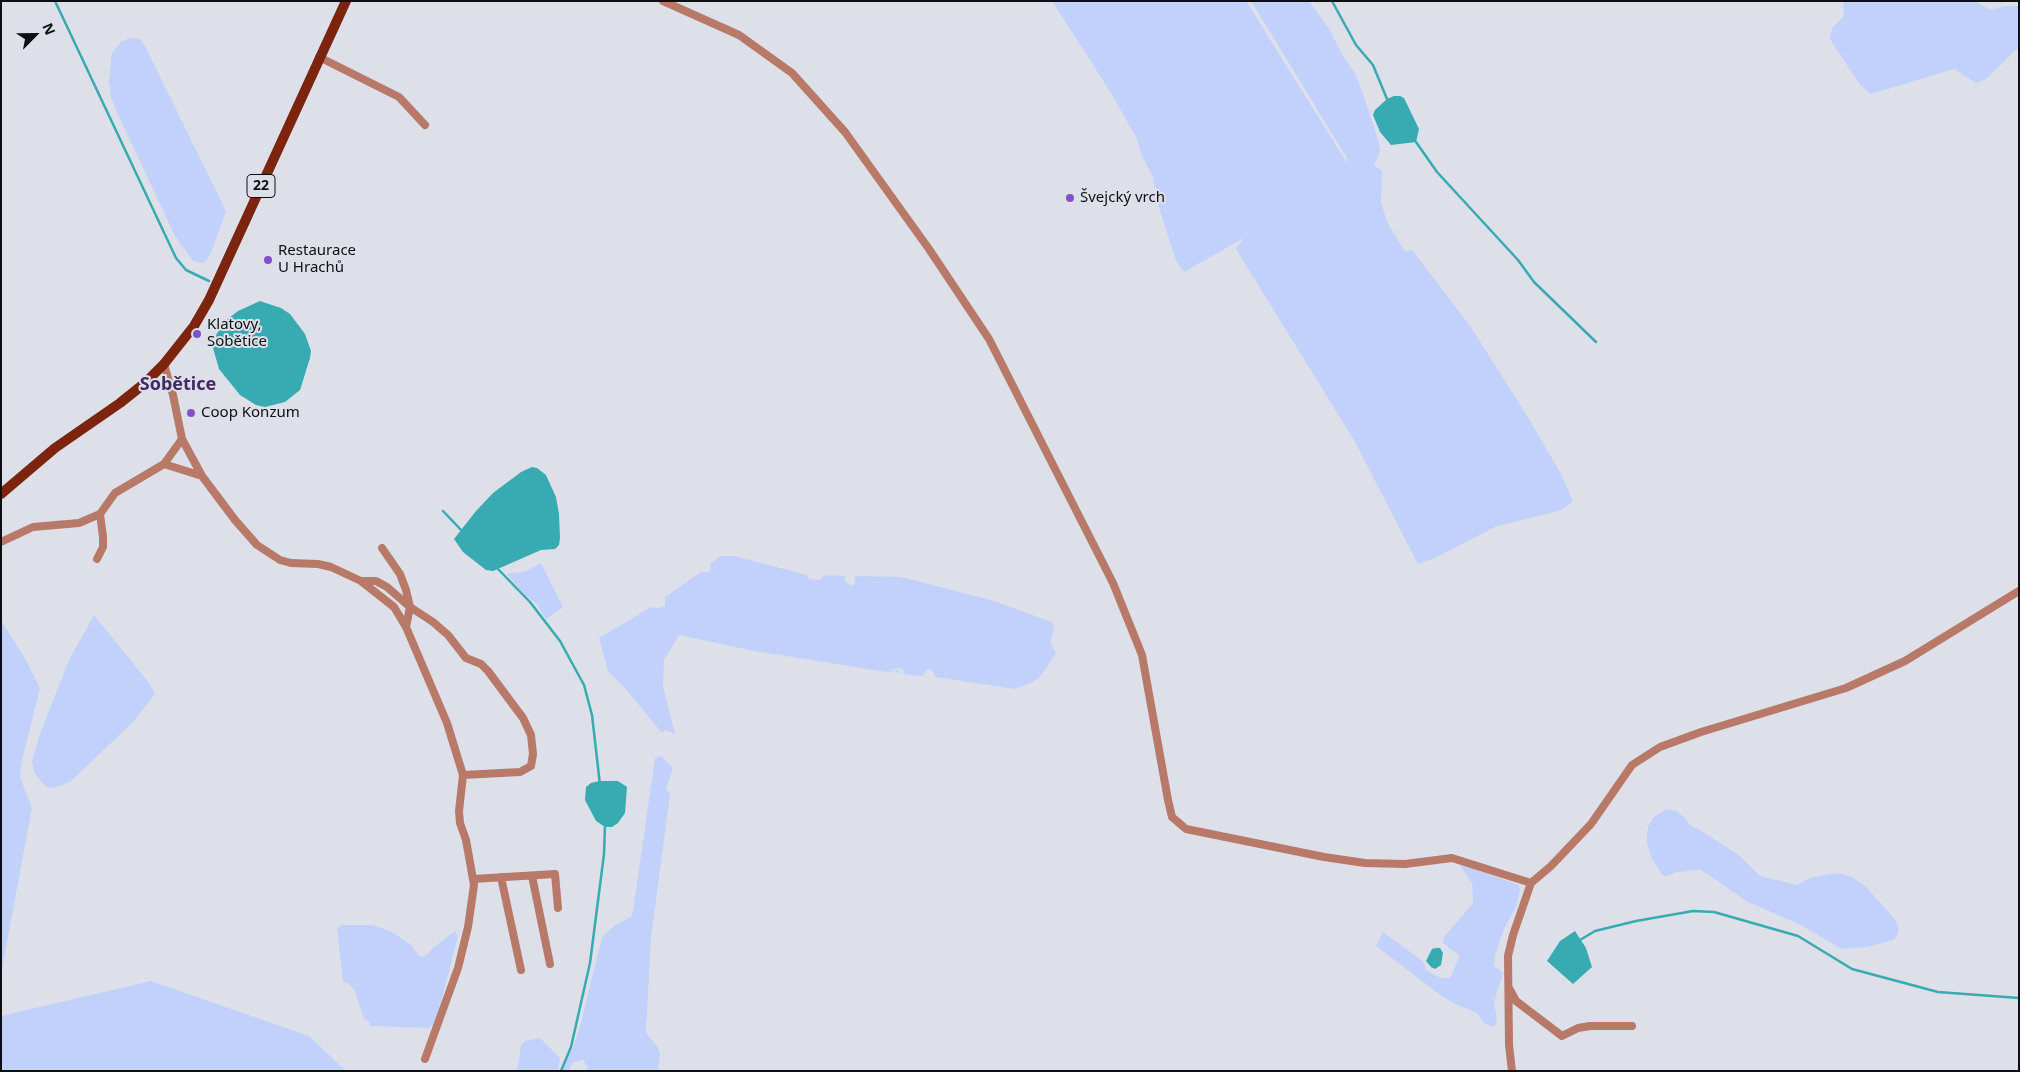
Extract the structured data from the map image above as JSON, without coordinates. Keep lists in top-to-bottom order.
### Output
{
  "streets": {
    "main road": ["22"]
  },
  "districts": ["Sobětice"],
  "places": [
    "Švejcký vrch",
    "Restaurace U Hrachů",
    "Klatovy, Sobětice",
    "Coop Konzum"
  ],
  "north": "top right"
}
